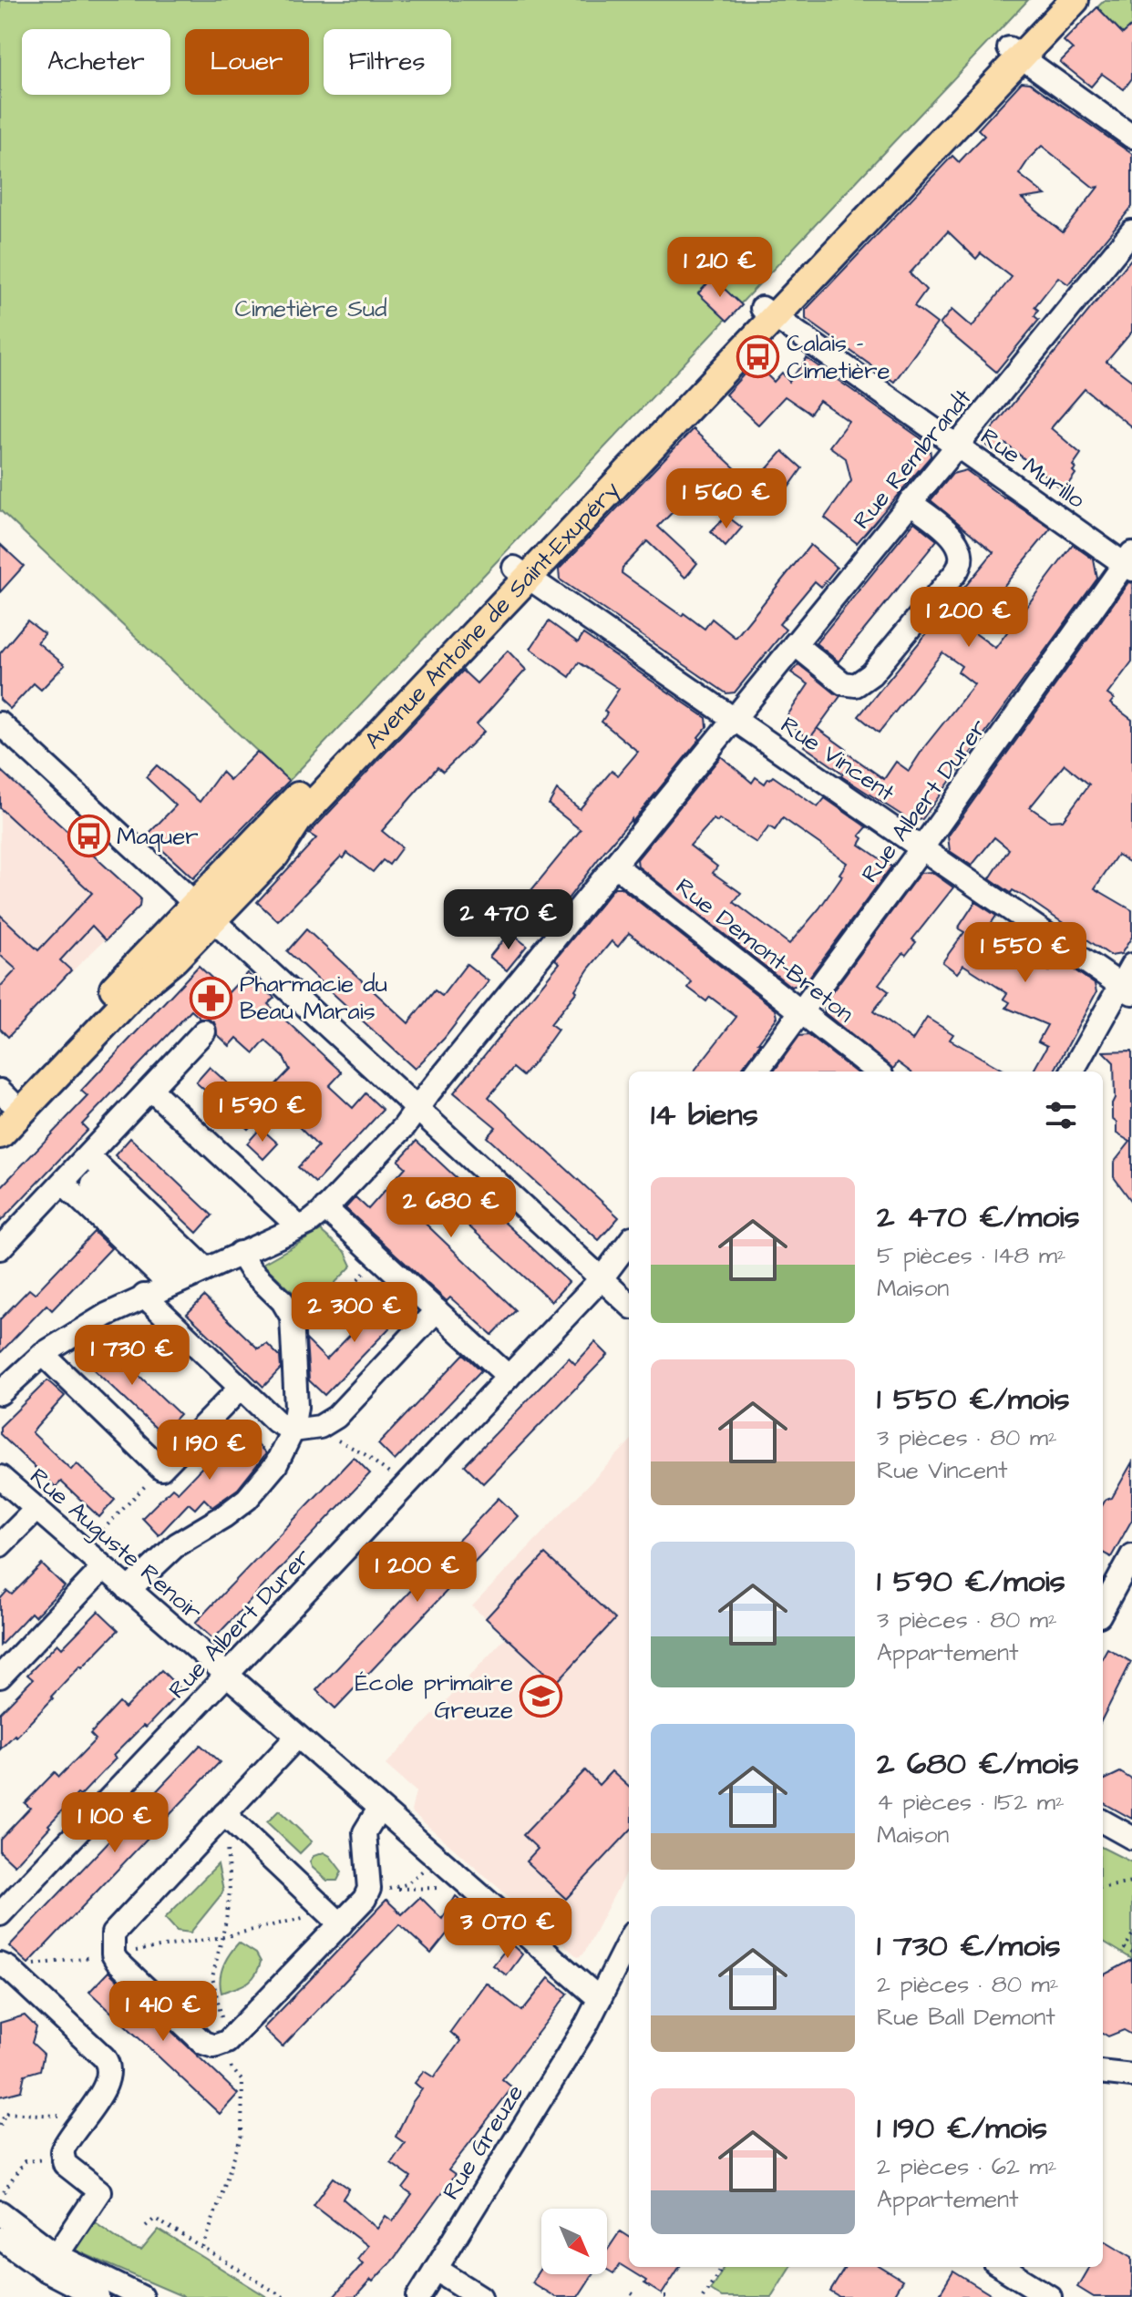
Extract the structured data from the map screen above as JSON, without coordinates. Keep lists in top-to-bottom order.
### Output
{
  "streets": {
    "main road": ["Avenue Antoine de Saint-Exupéry"],
    "street": [
      "Rue Rembrandt",
      "Rue Murillo",
      "Rue Vincent",
      "Rue Albert Durer",
      "Rue Demont-Breton",
      "Rue Auguste Renoir",
      "Rue Greuze"
    ]
  },
  "crossings": [
    ["Rue Rembrandt", "Rue Murillo"],
    ["Rue Rembrandt", "Rue Vincent"],
    ["Rue Rembrandt", "Rue Demont-Breton"],
    ["Rue Murillo", "Avenue Antoine de Saint-Exupéry"],
    ["Rue Murillo", "Rue Albert Durer"],
    ["Avenue Antoine de Saint-Exupéry", "Rue Vincent"],
    ["Rue Vincent", "Rue Albert Durer"],
    ["Rue Albert Durer", "Rue Demont-Breton"],
    ["Rue Albert Durer", "Rue Auguste Renoir"],
    ["Rue Auguste Renoir", "Rue Greuze"]
  ],
  "parks": ["Cimetière Sud"],
  "places": {
    "bus stop": ["Calais – Cimetière", "Maquer"],
    "pharmacy": ["Pharmacie du Beau Marais"],
    "school or university": ["École primaire Greuze"]
  },
  "north": "bottom right",
  "page": {
    "chip": ["Acheter", "Louer", "Filtres"],
    "price": [
      "1 210 €",
      "1 560 €",
      "1 200 €",
      "2 470 €",
      "1 550 €",
      "1 590 €",
      "2 680 €",
      "2 300 €",
      "1 730 €",
      "1 190 €",
      "1 200 €",
      "1 100 €",
      "3 070 €",
      "1 410 €"
    ],
    "heading": "14 biens",
    "list": [
      {
        "name": "2 470 €/mois",
        "note": "5 pièces · 148 m² · Maison"
      },
      {
        "name": "1 550 €/mois",
        "note": "3 pièces · 80 m² · Rue Vincent"
      },
      {
        "name": "1 590 €/mois",
        "note": "3 pièces · 80 m² · Appartement"
      },
      {
        "name": "2 680 €/mois",
        "note": "4 pièces · 152 m² · Maison"
      },
      {
        "name": "1 730 €/mois",
        "note": "2 pièces · 80 m² · Rue Ball Demont"
      },
      {
        "name": "1 190 €/mois",
        "note": "2 pièces · 62 m² · Appartement"
      }
    ]
  }
}
